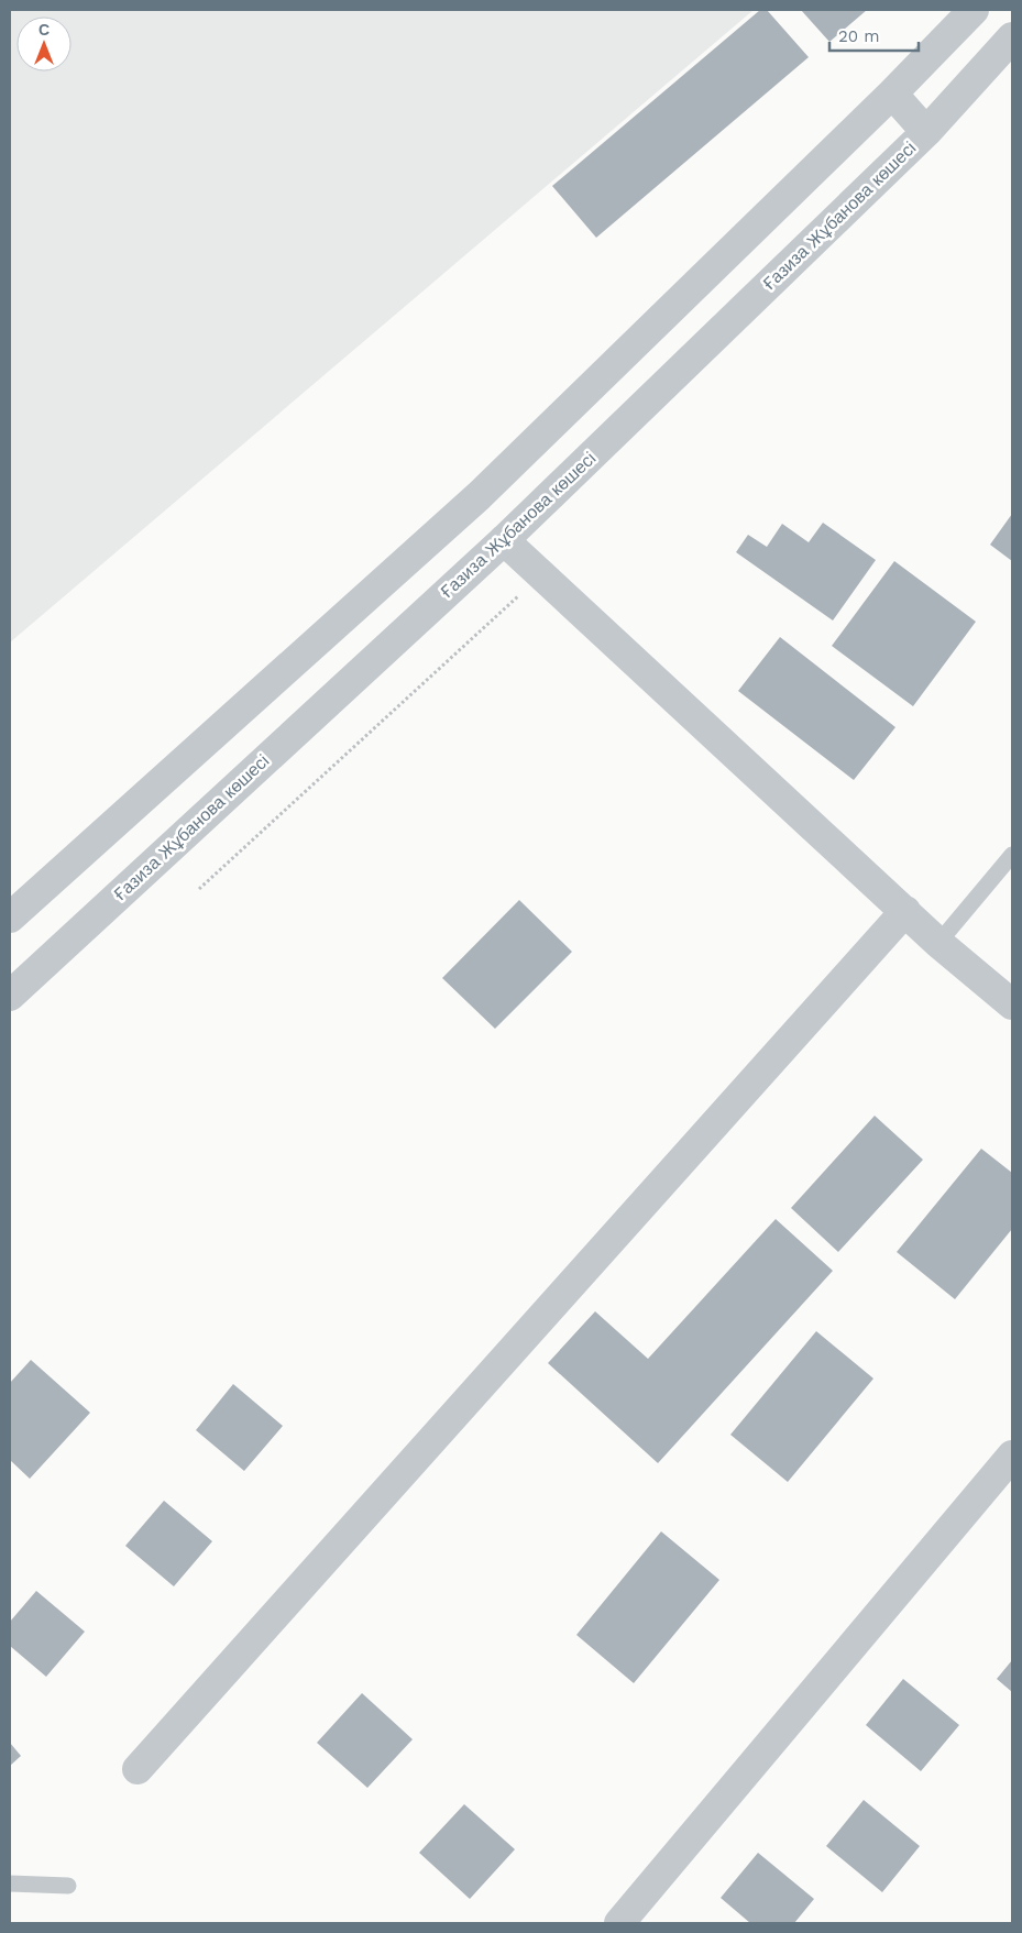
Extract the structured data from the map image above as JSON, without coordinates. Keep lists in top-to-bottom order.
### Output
{
  "streets": {
    "street": ["Ғазиза Жұбанова көшесі"]
  },
  "scale_bar": "20 m",
  "north": "top"
}
